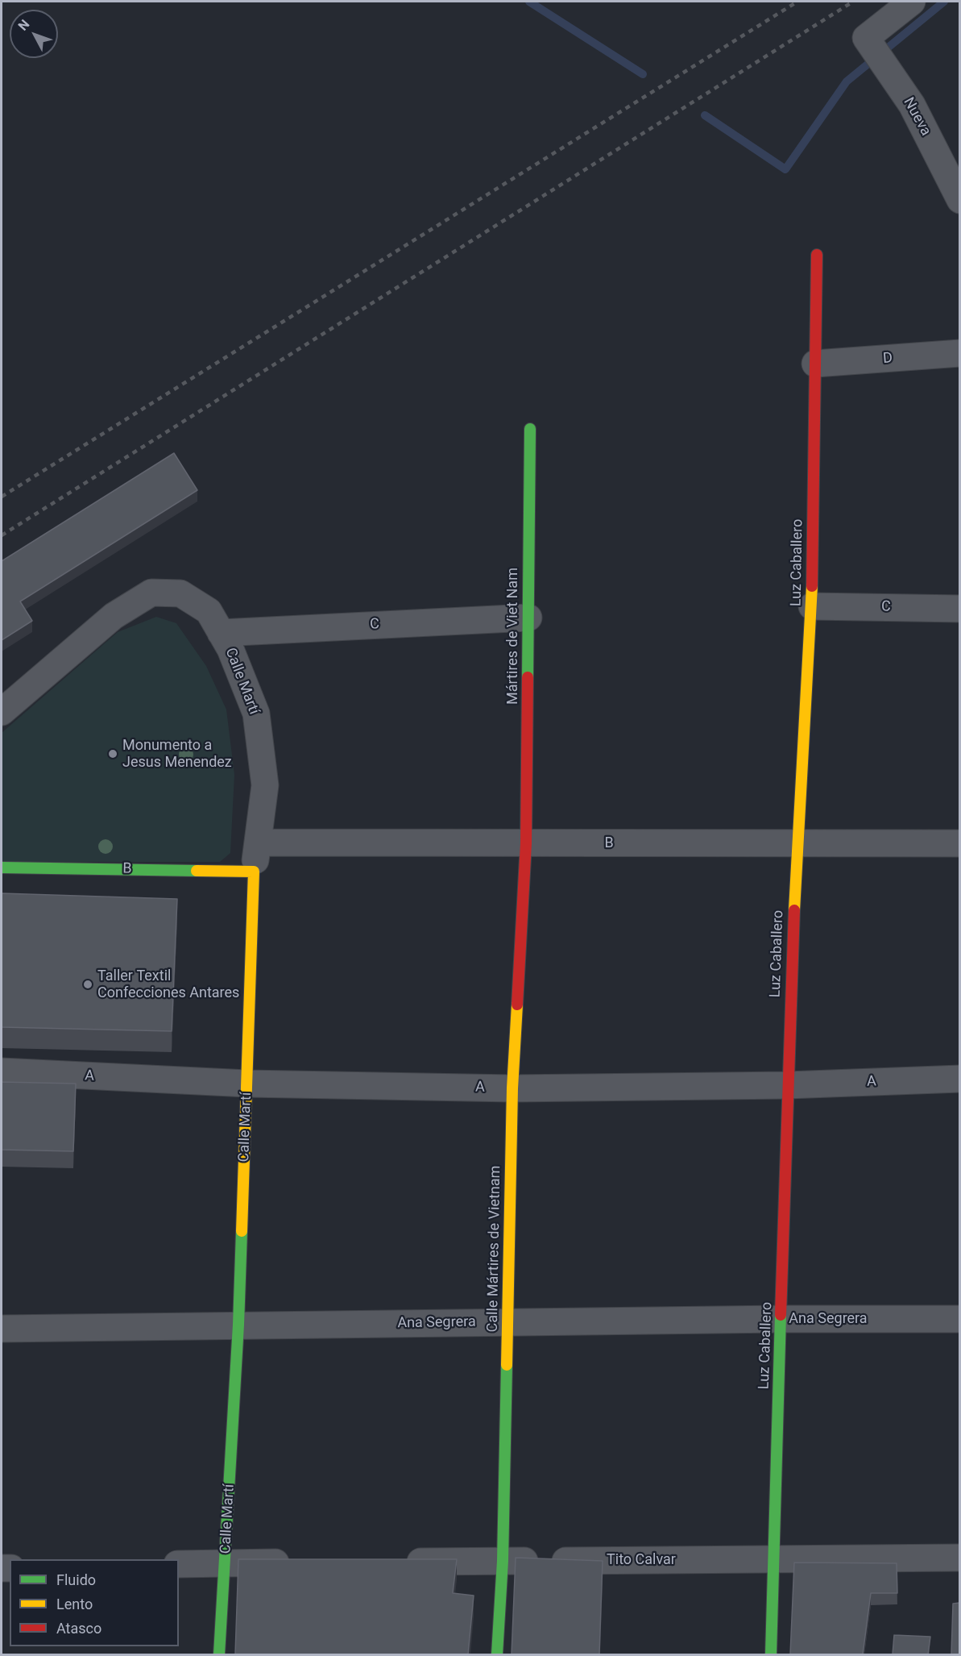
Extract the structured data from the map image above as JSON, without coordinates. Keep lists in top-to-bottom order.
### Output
{
  "streets": {
    "street": [
      "Nueva",
      "D",
      "Luz Caballero",
      "C",
      "Mártires de Viet Nam",
      "Calle Martí",
      "B",
      "A",
      "Calle Mártires de Vietnam",
      "Ana Segrera",
      "Tito Calvar"
    ]
  },
  "crossings": [
    ["D", "Luz Caballero"],
    ["Luz Caballero", "C"],
    ["Luz Caballero", "B"],
    ["Luz Caballero", "A"],
    ["Luz Caballero", "Ana Segrera"],
    ["Luz Caballero", "Tito Calvar"],
    ["C", "Mártires de Viet Nam"],
    ["C", "Calle Martí"],
    ["Mártires de Viet Nam", "B"],
    ["Mártires de Viet Nam", "Calle Mártires de Vietnam"],
    ["Calle Martí", "B"],
    ["Calle Martí", "A"],
    ["Calle Martí", "Ana Segrera"],
    ["B", "Calle Mártires de Vietnam"],
    ["A", "Calle Mártires de Vietnam"],
    ["Calle Mártires de Vietnam", "Ana Segrera"],
    ["Calle Mártires de Vietnam", "Tito Calvar"]
  ],
  "places": ["Monumento a Jesus Menendez", "Taller Textil Confecciones Antares"],
  "legend": ["Fluido", "Lento", "Atasco"],
  "north": "top left"
}
